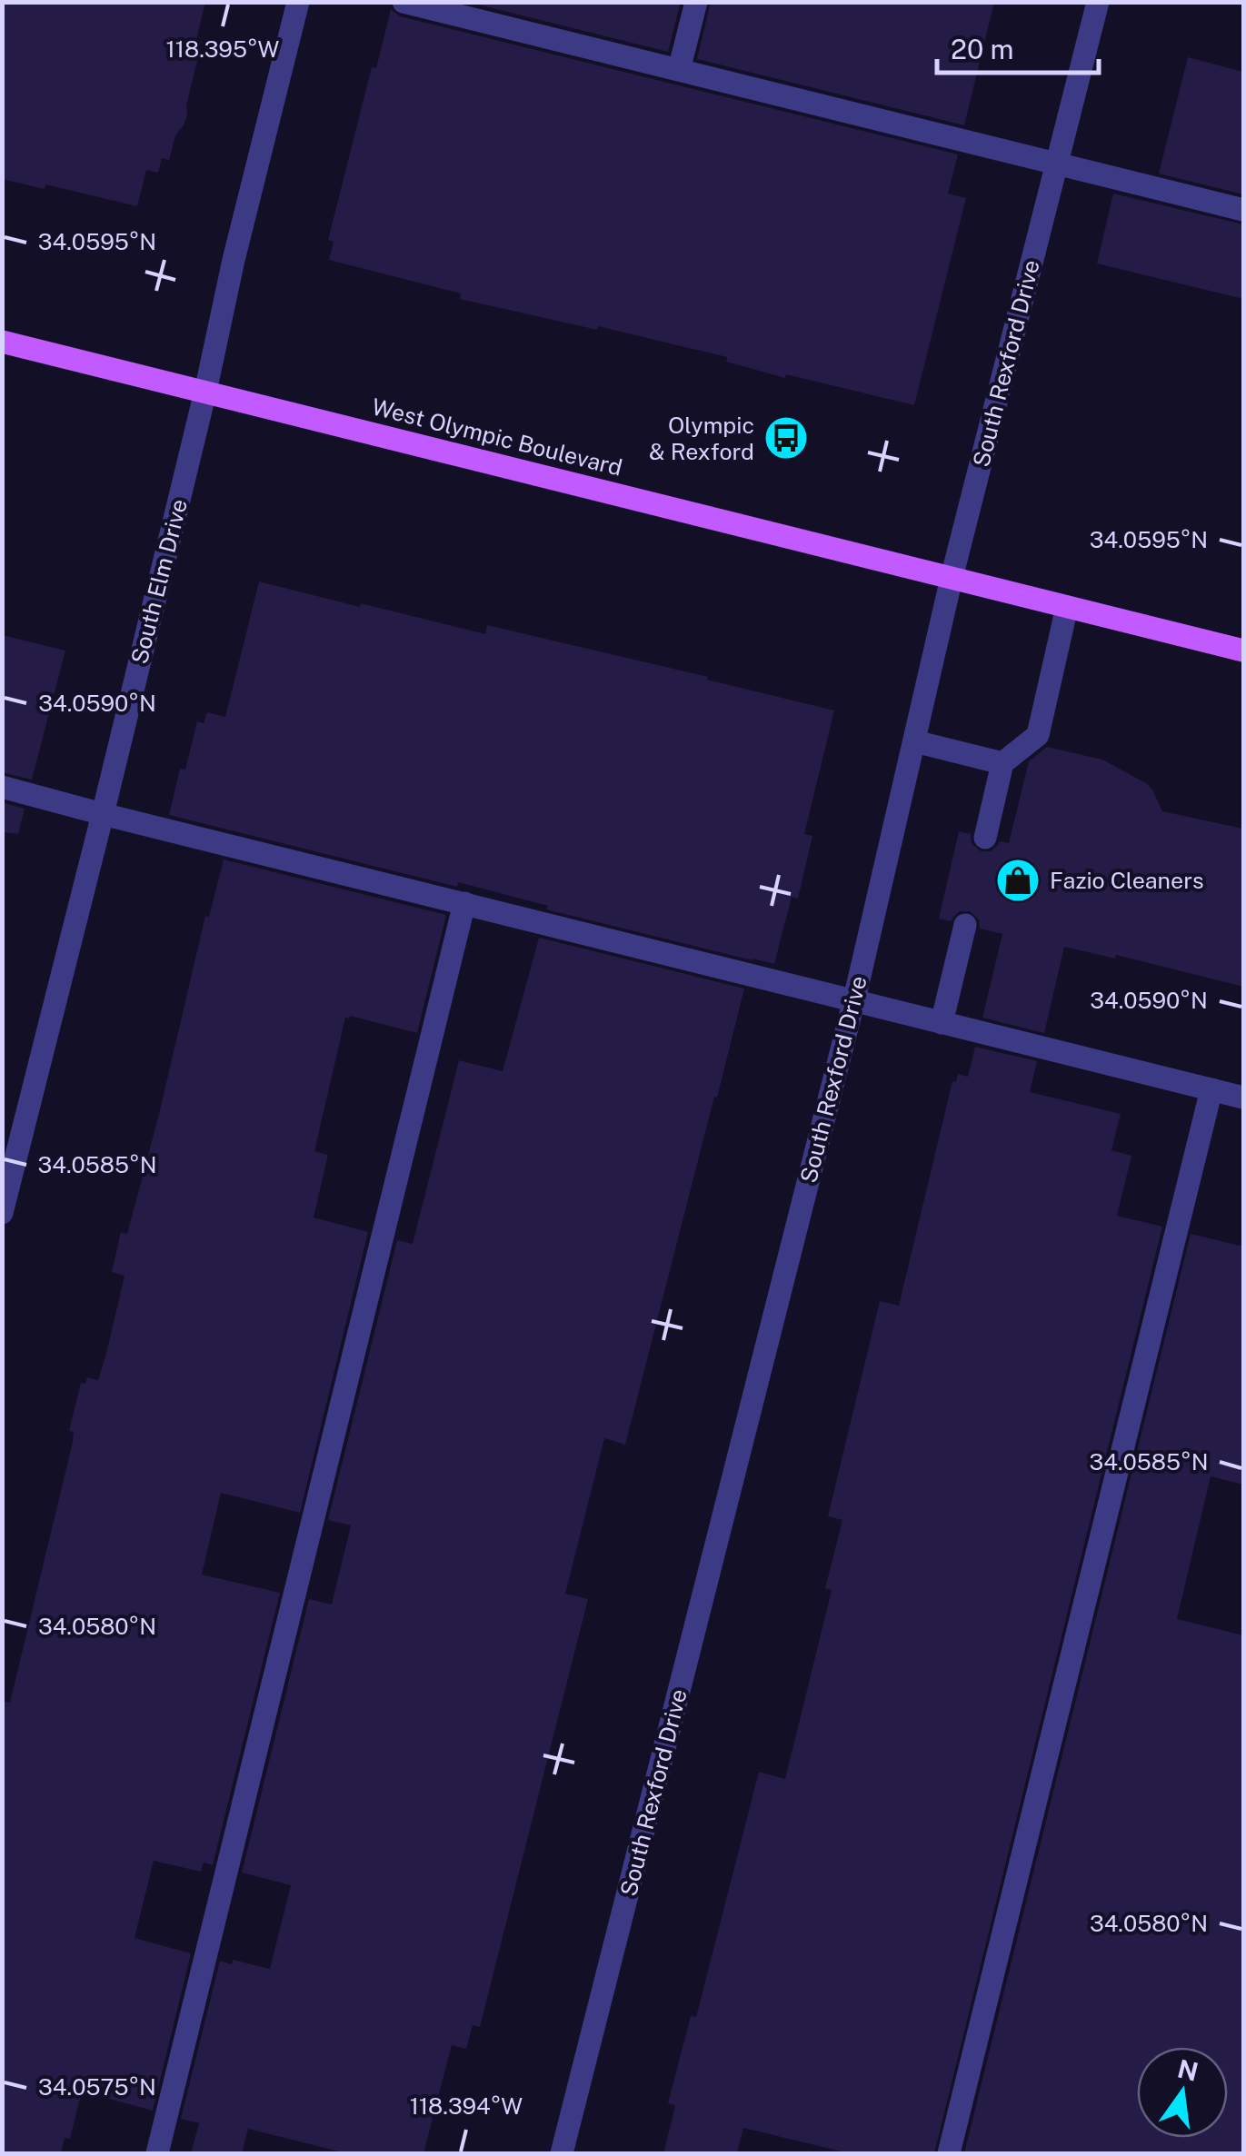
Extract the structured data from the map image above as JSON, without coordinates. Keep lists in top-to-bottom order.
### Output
{
  "streets": {
    "main road": ["West Olympic Boulevard"],
    "street": ["South Rexford Drive", "South Elm Drive"]
  },
  "crossings": [
    ["South Rexford Drive", "West Olympic Boulevard"],
    ["West Olympic Boulevard", "South Elm Drive"]
  ],
  "places": {
    "bus stop": ["Olympic & Rexford"],
    "shop": ["Fazio Cleaners"]
  },
  "scale_bar": "20 m",
  "north": "top",
  "coordinates": [
    "118.395°W",
    "34.0595°N",
    "34.0590°N",
    "34.0585°N",
    "34.0580°N",
    "34.0575°N",
    "118.394°W"
  ]
}
